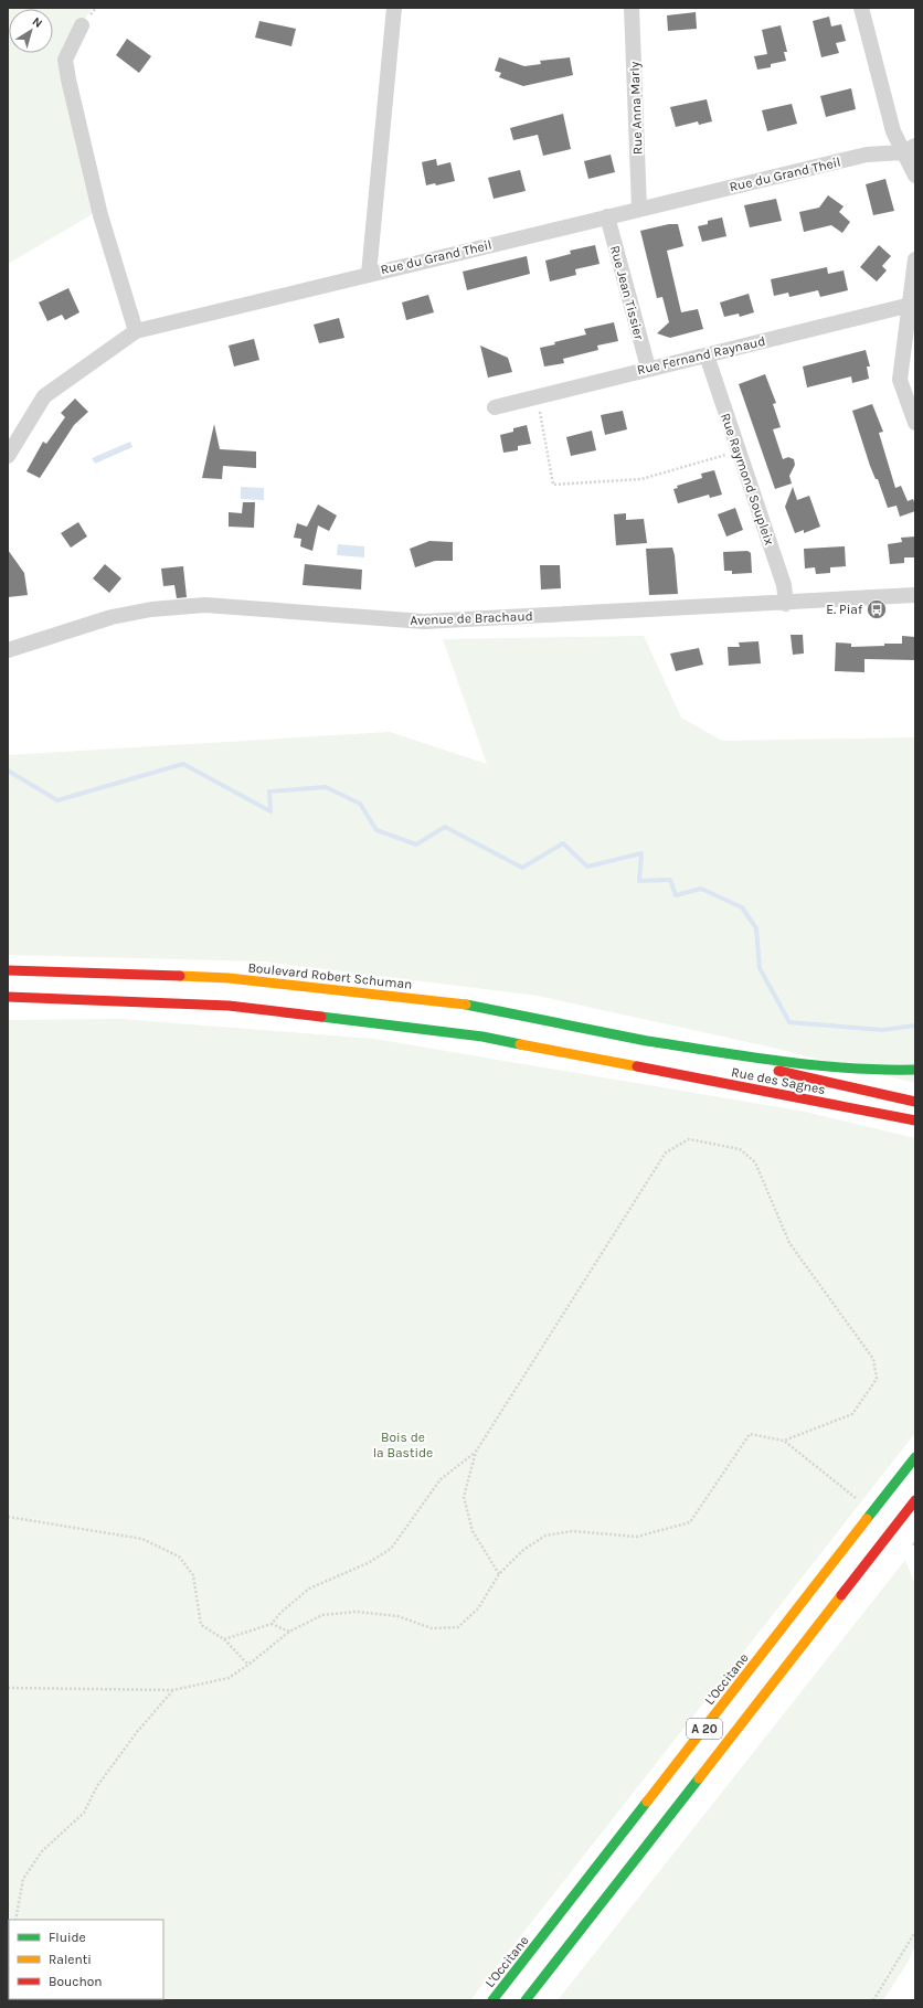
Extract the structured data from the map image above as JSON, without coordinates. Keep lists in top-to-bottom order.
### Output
{
  "streets": {
    "main road": [
      "Boulevard Robert Schuman",
      "Rue des Sagnes",
      "L'Occitane",
      "A 20"
    ],
    "street": [
      "Rue Anna Marly",
      "Rue du Grand Theil",
      "Rue Jean Tissier",
      "Rue Fernand Raynaud",
      "Rue Raymond Soupleix",
      "Avenue de Brachaud"
    ]
  },
  "crossings": [
    ["Rue Anna Marly", "Rue du Grand Theil"],
    ["Rue du Grand Theil", "Rue Jean Tissier"],
    ["Rue Jean Tissier", "Rue Fernand Raynaud"],
    ["Rue Fernand Raynaud", "Rue Raymond Soupleix"],
    ["Rue Raymond Soupleix", "Avenue de Brachaud"],
    ["Boulevard Robert Schuman", "Rue des Sagnes"]
  ],
  "parks": ["Bois de la Bastide"],
  "places": {
    "bus stop": ["E. Piaf"]
  },
  "legend": ["Fluide", "Ralenti", "Bouchon"],
  "north": "top right"
}
